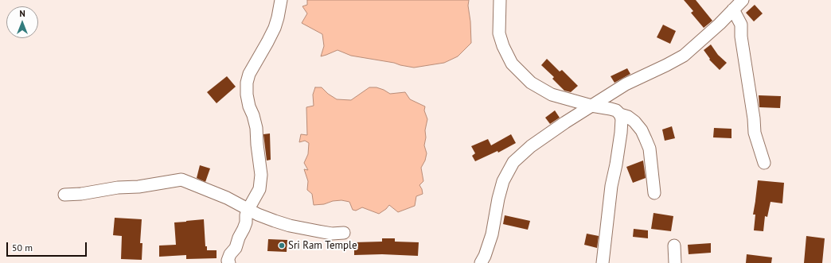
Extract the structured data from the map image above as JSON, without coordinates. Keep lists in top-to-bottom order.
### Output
{
  "places": ["Sri Ram Temple"],
  "scale_bar": "50 m",
  "north": "top"
}
